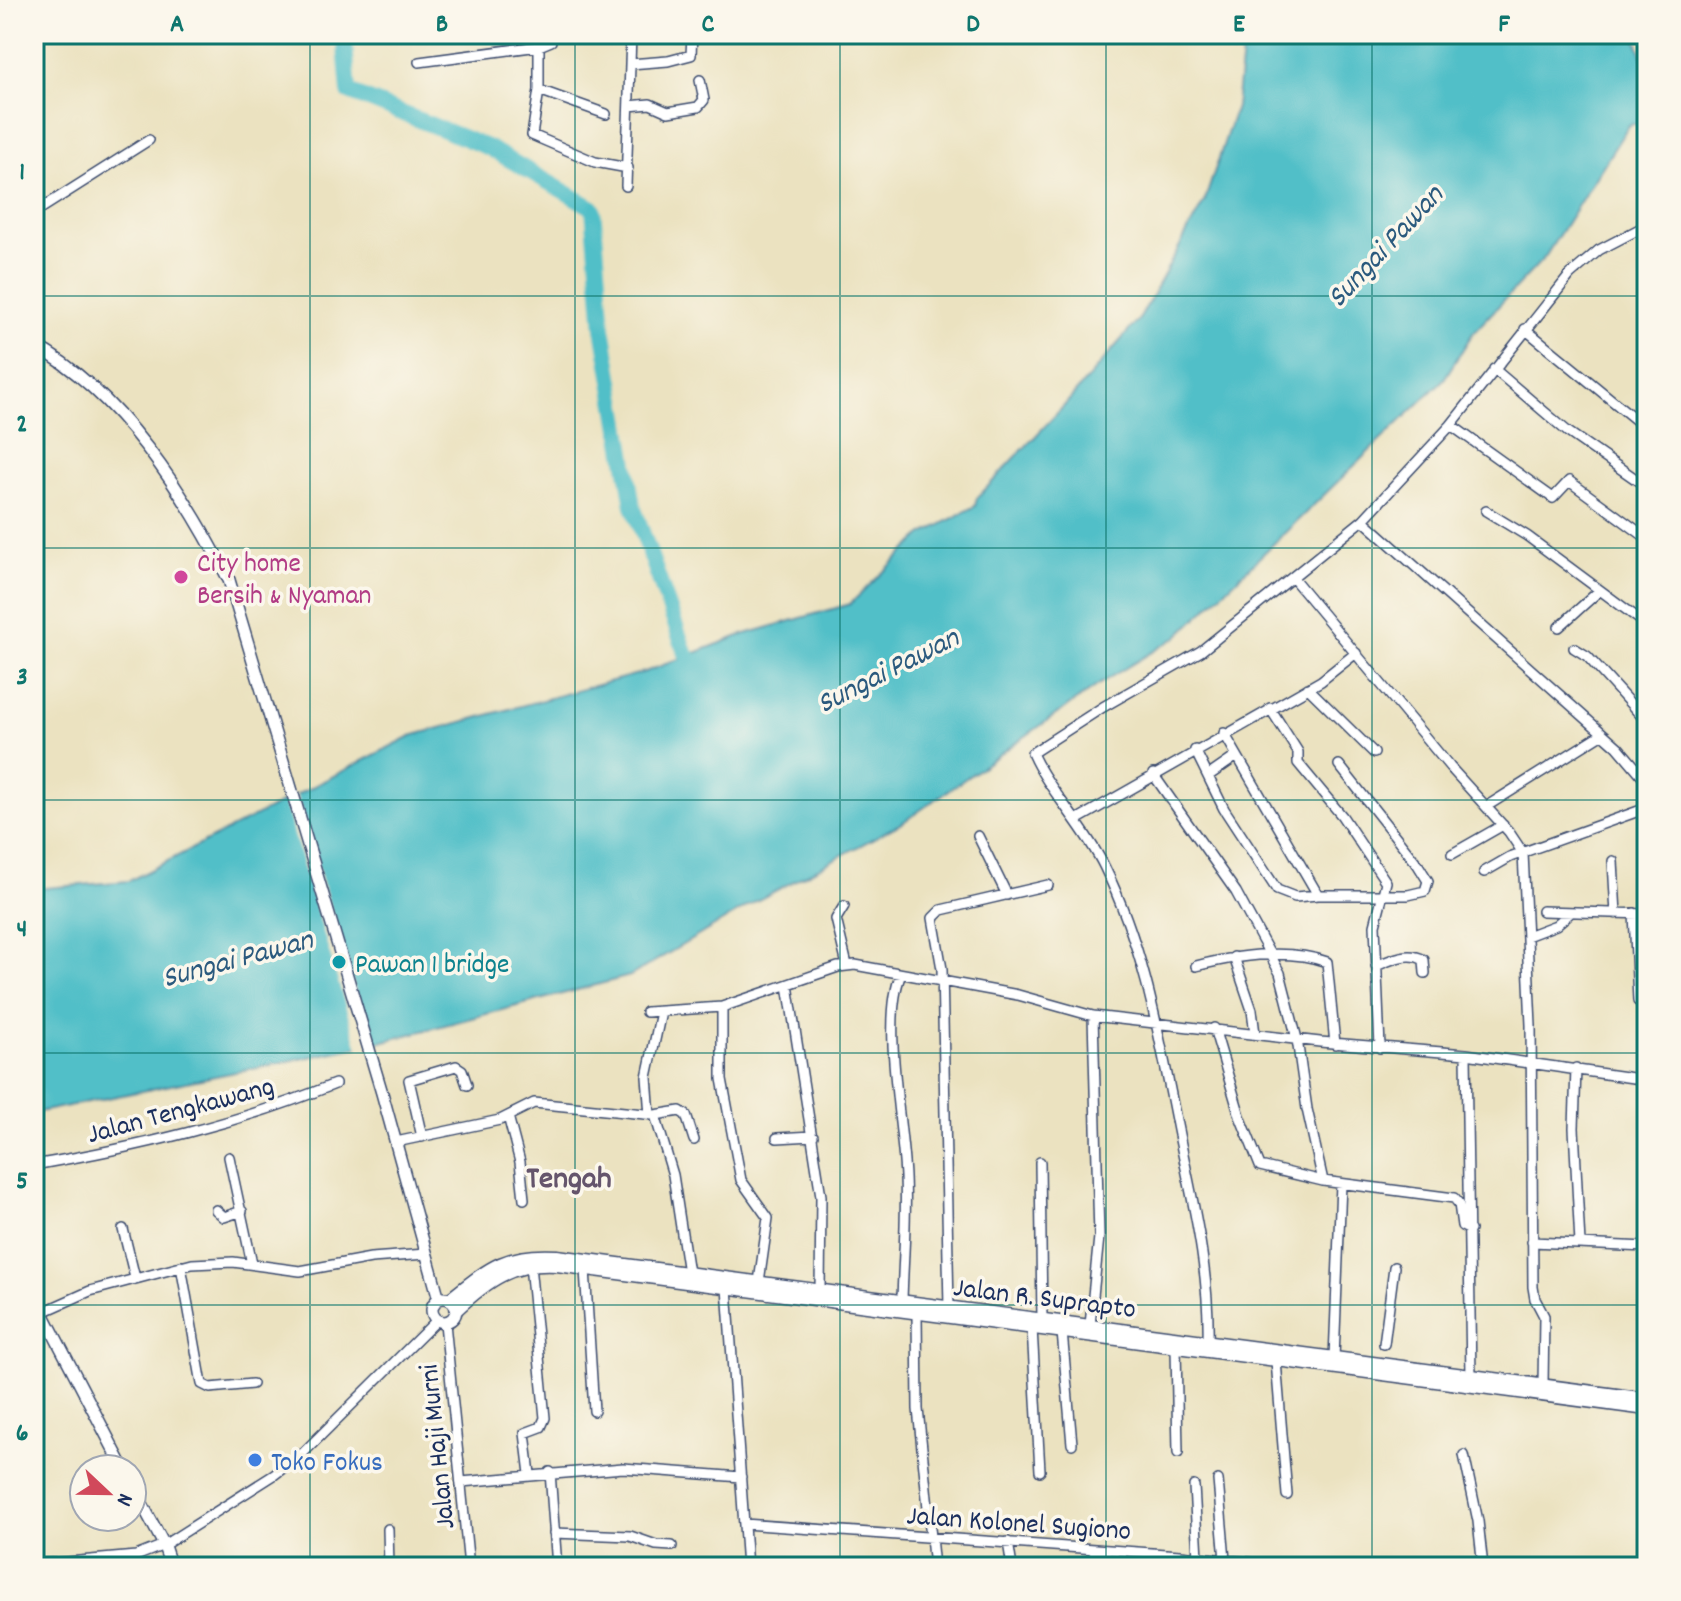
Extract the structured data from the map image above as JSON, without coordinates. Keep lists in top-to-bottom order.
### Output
{
  "streets": {
    "highway": ["Jalan R. Suprapto"],
    "street": ["Jalan Tengkawang", "Jalan Haji Murni", "Jalan Kolonel Sugiono"]
  },
  "districts": ["Tengah"],
  "water": ["Sungai Pawan"],
  "places": ["City home Bersih & Nyaman", "Pawan 1 bridge", "Toko Fokus"],
  "north": "right",
  "grid": {
    "columns": [
      "A",
      "B",
      "C",
      "D",
      "E",
      "F"
    ],
    "rows": [
      "1",
      "2",
      "3",
      "4",
      "5",
      "6"
    ]
  }
}
